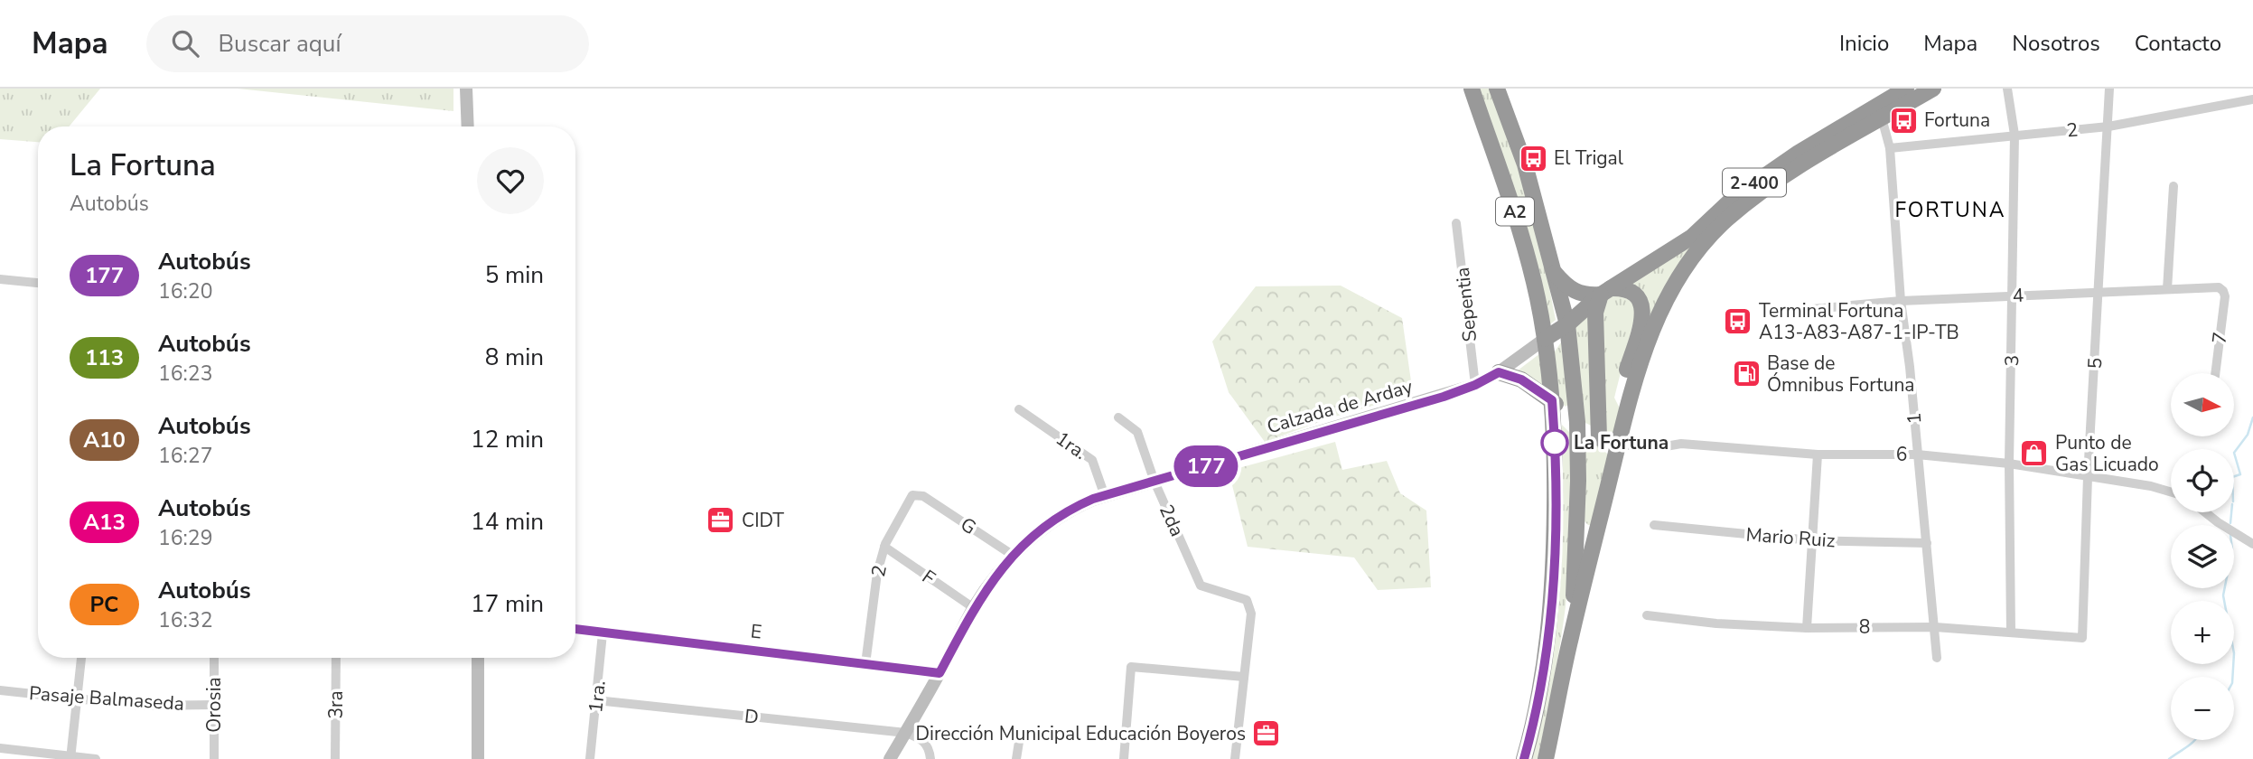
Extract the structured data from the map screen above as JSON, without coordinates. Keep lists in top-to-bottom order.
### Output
{
  "streets": {
    "highway": ["2-400", "A2"],
    "street": [
      "2",
      "4",
      "Sepentia",
      "7",
      "3",
      "5",
      "Calzada de Arday",
      "1",
      "1ra.",
      "6",
      "2da",
      "G",
      "Mario Ruiz",
      "F",
      "8",
      "E",
      "Pasaje Balmaseda",
      "Orosia",
      "3ra",
      "D"
    ]
  },
  "crossings": [
    ["2", "3"],
    ["2", "5"],
    ["2", "1"],
    ["2", "G"],
    ["2", "F"],
    ["2", "E"],
    ["2-400", "A2"],
    ["2-400", "1"],
    ["2-400", "6"],
    ["A2", "Calzada de Arday"],
    ["4", "7"],
    ["4", "3"],
    ["4", "5"],
    ["4", "1"],
    ["Sepentia", "Calzada de Arday"],
    ["3", "6"],
    ["3", "8"],
    ["5", "6"],
    ["5", "8"],
    ["Calzada de Arday", "1ra."],
    ["Calzada de Arday", "2da"],
    ["Calzada de Arday", "G"],
    ["Calzada de Arday", "F"],
    ["Calzada de Arday", "E"],
    ["Calzada de Arday", "D"],
    ["1", "6"],
    ["1", "Mario Ruiz"],
    ["1", "8"],
    ["1ra.", "E"],
    ["1ra.", "D"],
    ["Pasaje Balmaseda", "Orosia"]
  ],
  "districts": ["FORTUNA"],
  "places": {
    "bus stop": ["Fortuna", "El Trigal", "Terminal Fortuna A13-A83-A87-1-IP-TB"],
    "fuel station": ["Base de Ómnibus Fortuna"],
    "other": ["La Fortuna"],
    "shop": ["Punto de Gas Licuado"],
    "office": ["CIDT", "Dirección Municipal Educación Boyeros"]
  },
  "lines": ["bus line 177"],
  "north": "right",
  "page": {
    "header": "Mapa",
    "search": "Buscar aquí",
    "nav": [
      "Inicio",
      "Mapa",
      "Nosotros",
      "Contacto"
    ],
    "on_map": "177",
    "heading": ["La Fortuna", "Autobús"],
    "list": [
      {
        "mark": "177",
        "name": "Autobús",
        "note": "16:20",
        "value": "5 min"
      },
      {
        "mark": "113",
        "name": "Autobús",
        "note": "16:23",
        "value": "8 min"
      },
      {
        "mark": "A10",
        "name": "Autobús",
        "note": "16:27",
        "value": "12 min"
      },
      {
        "mark": "A13",
        "name": "Autobús",
        "note": "16:29",
        "value": "14 min"
      },
      {
        "mark": "PC",
        "name": "Autobús",
        "note": "16:32",
        "value": "17 min"
      }
    ],
    "map_buttons": ["+", "−"]
  }
}
